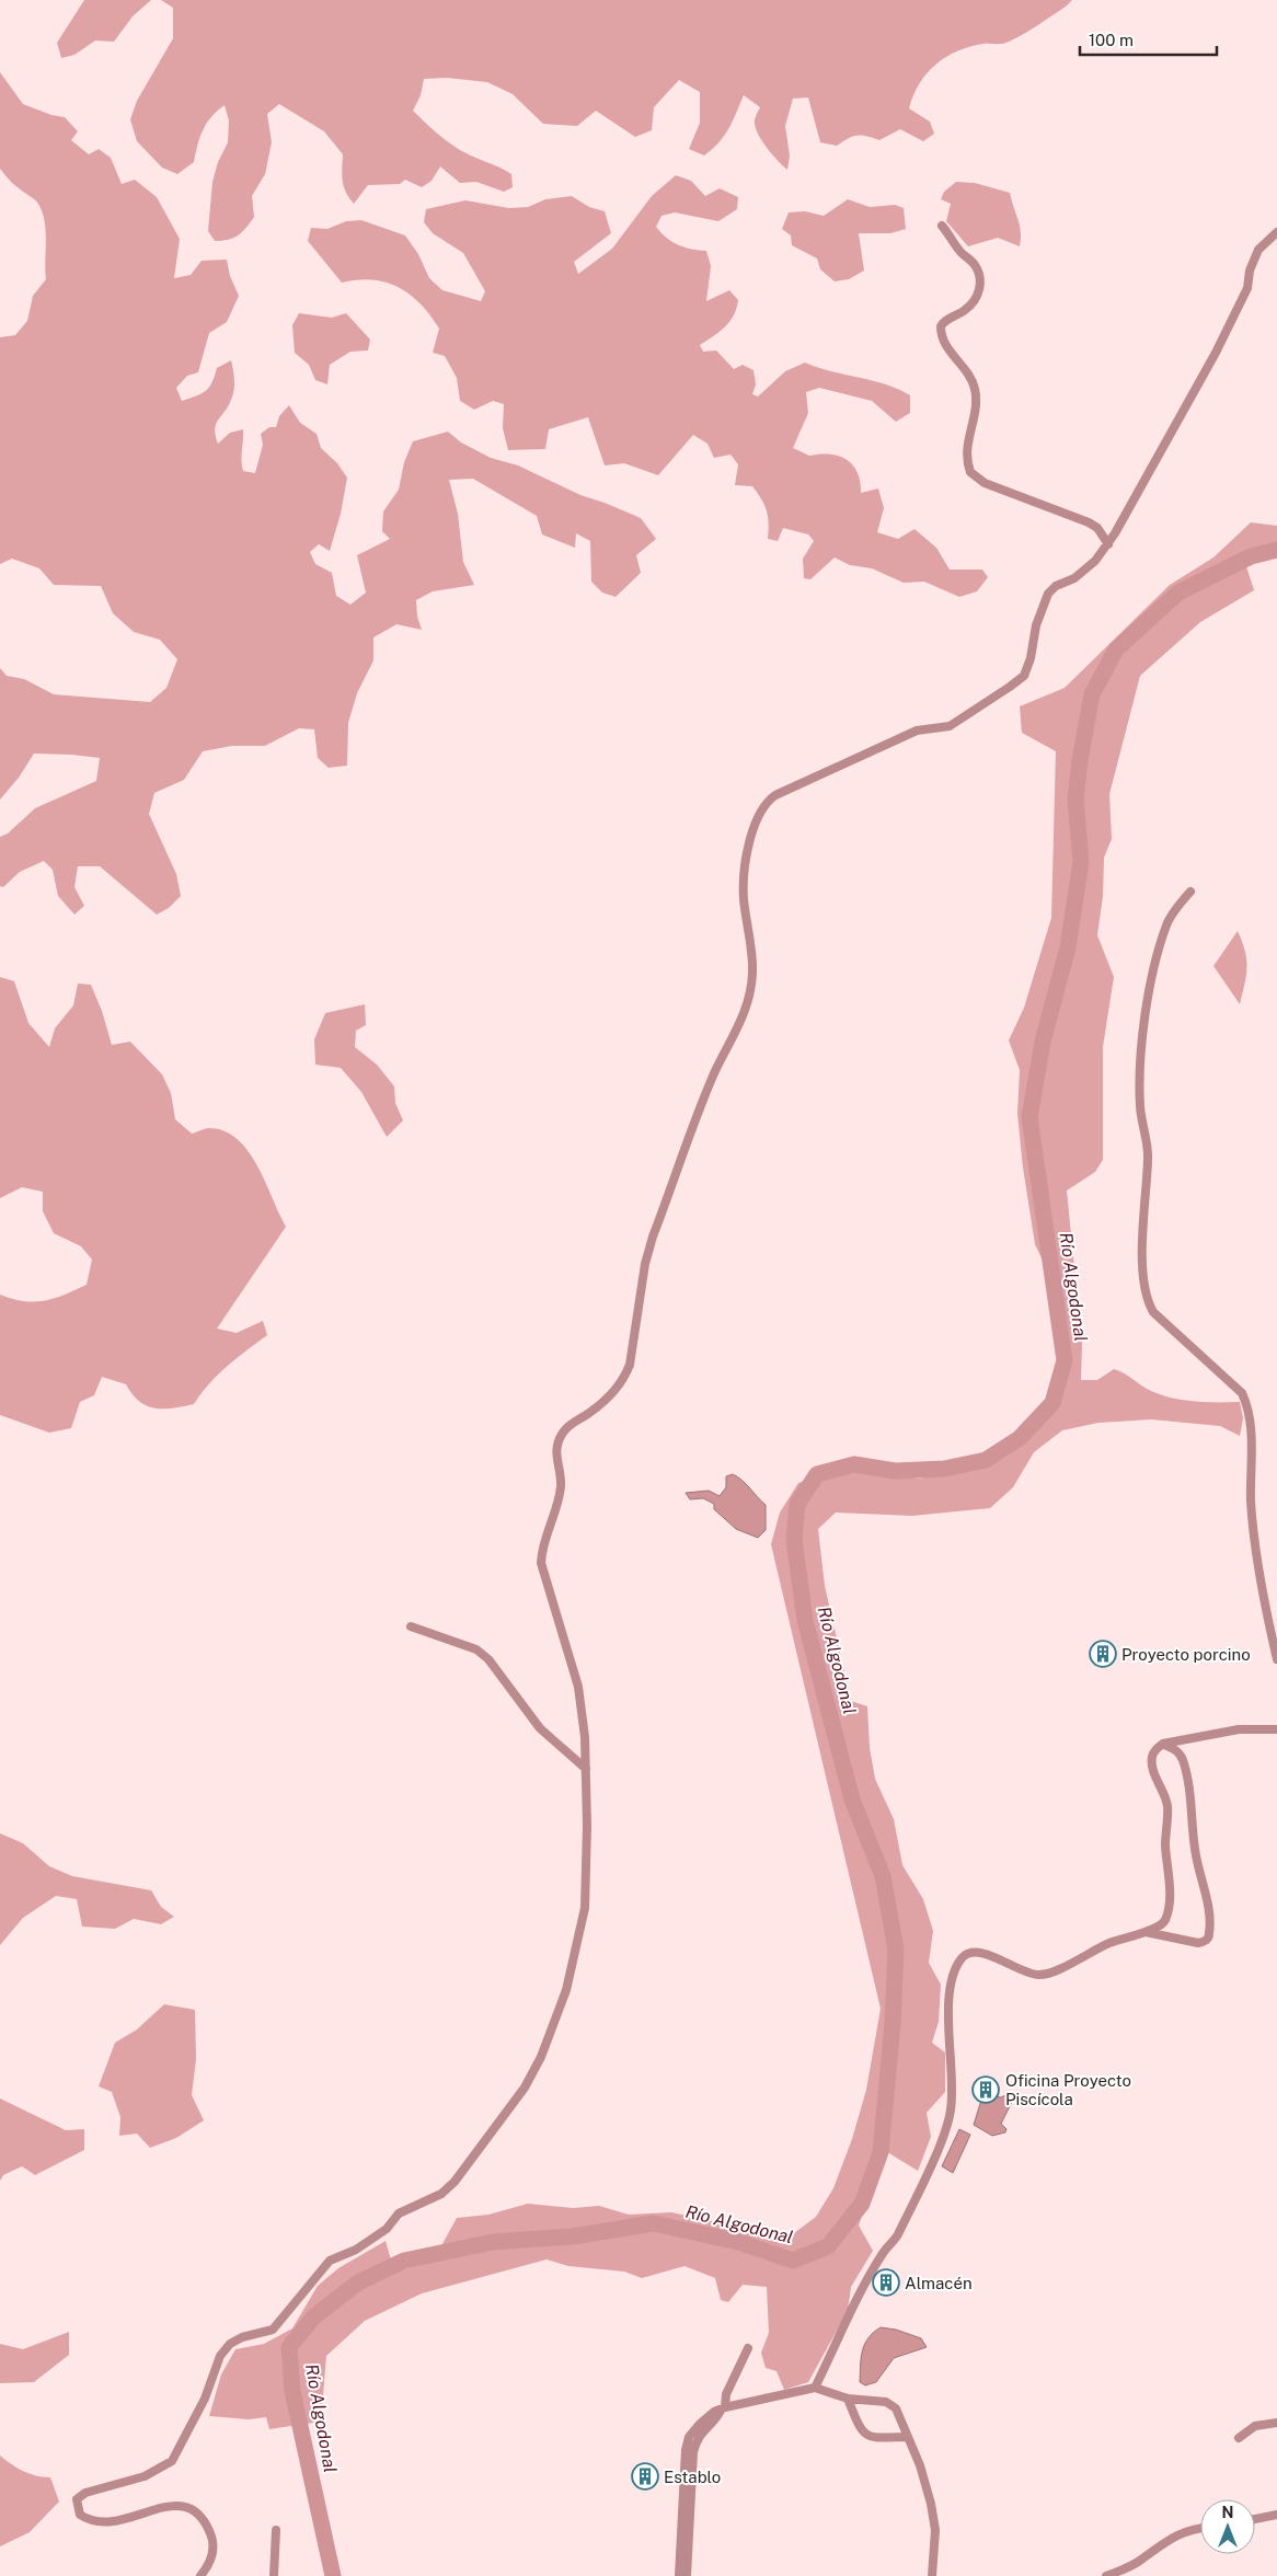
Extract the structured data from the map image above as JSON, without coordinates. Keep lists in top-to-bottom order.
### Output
{
  "water": ["Río Algodonal"],
  "places": {
    "building": [
      "Proyecto porcino",
      "Oficina Proyecto Piscícola",
      "Almacén",
      "Establo"
    ]
  },
  "scale_bar": "100 m",
  "north": "top"
}
